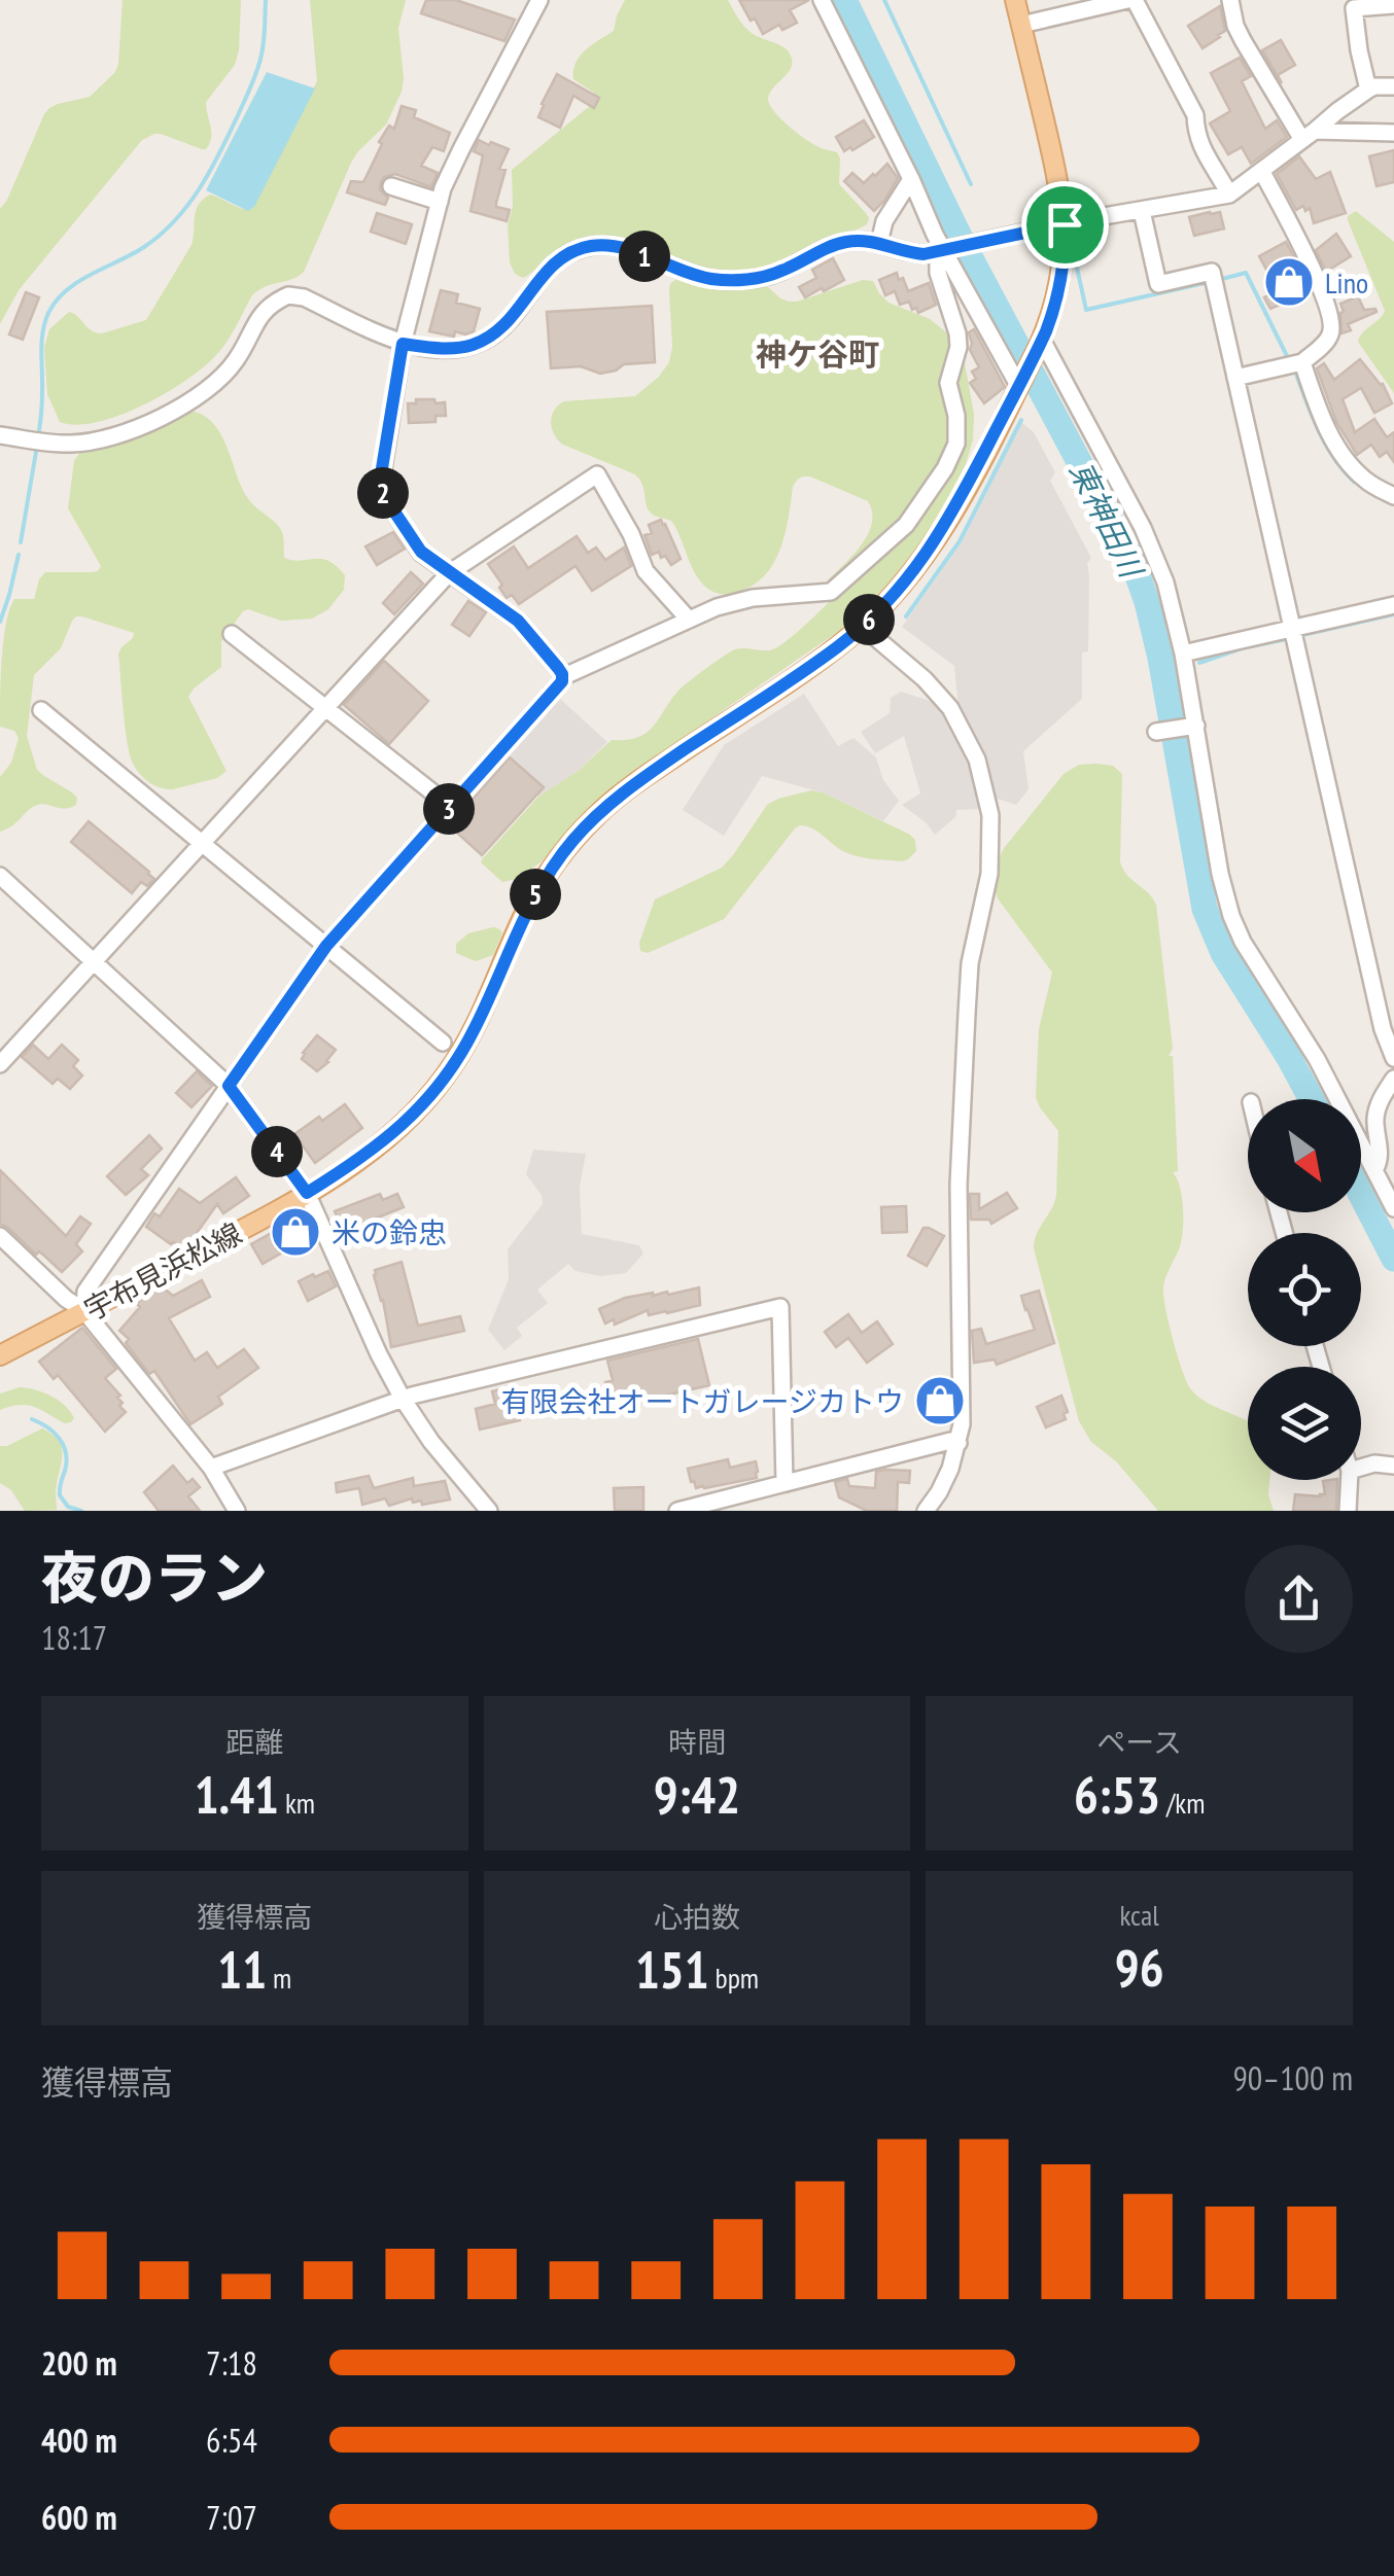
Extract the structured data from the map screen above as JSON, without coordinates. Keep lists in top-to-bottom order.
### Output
{
  "streets": {
    "main road": ["宇布見浜松線"]
  },
  "districts": ["神ケ谷町"],
  "water": ["東神田川"],
  "places": {
    "shop": ["Lino", "米の鈴忠", "有限会社オートガレージカトウ"]
  },
  "north": "bottom right",
  "page": {
    "pins": [
      "1",
      "2",
      "6",
      "3",
      "5",
      "4"
    ],
    "heading": ["夜のラン", "18:17"],
    "stats": [
      ["距離", "1.41 km"],
      ["時間", "9:42"],
      ["ペース", "6:53 /km"],
      ["獲得標高", "11 m"],
      ["心拍数", "151 bpm"],
      ["kcal", "96"]
    ],
    "chart": ["獲得標高", "90–100 m"],
    "list": [
      {
        "name": "200 m",
        "note": "7:18"
      },
      {
        "name": "400 m",
        "note": "6:54"
      },
      {
        "name": "600 m",
        "note": "7:07"
      }
    ]
  }
}
